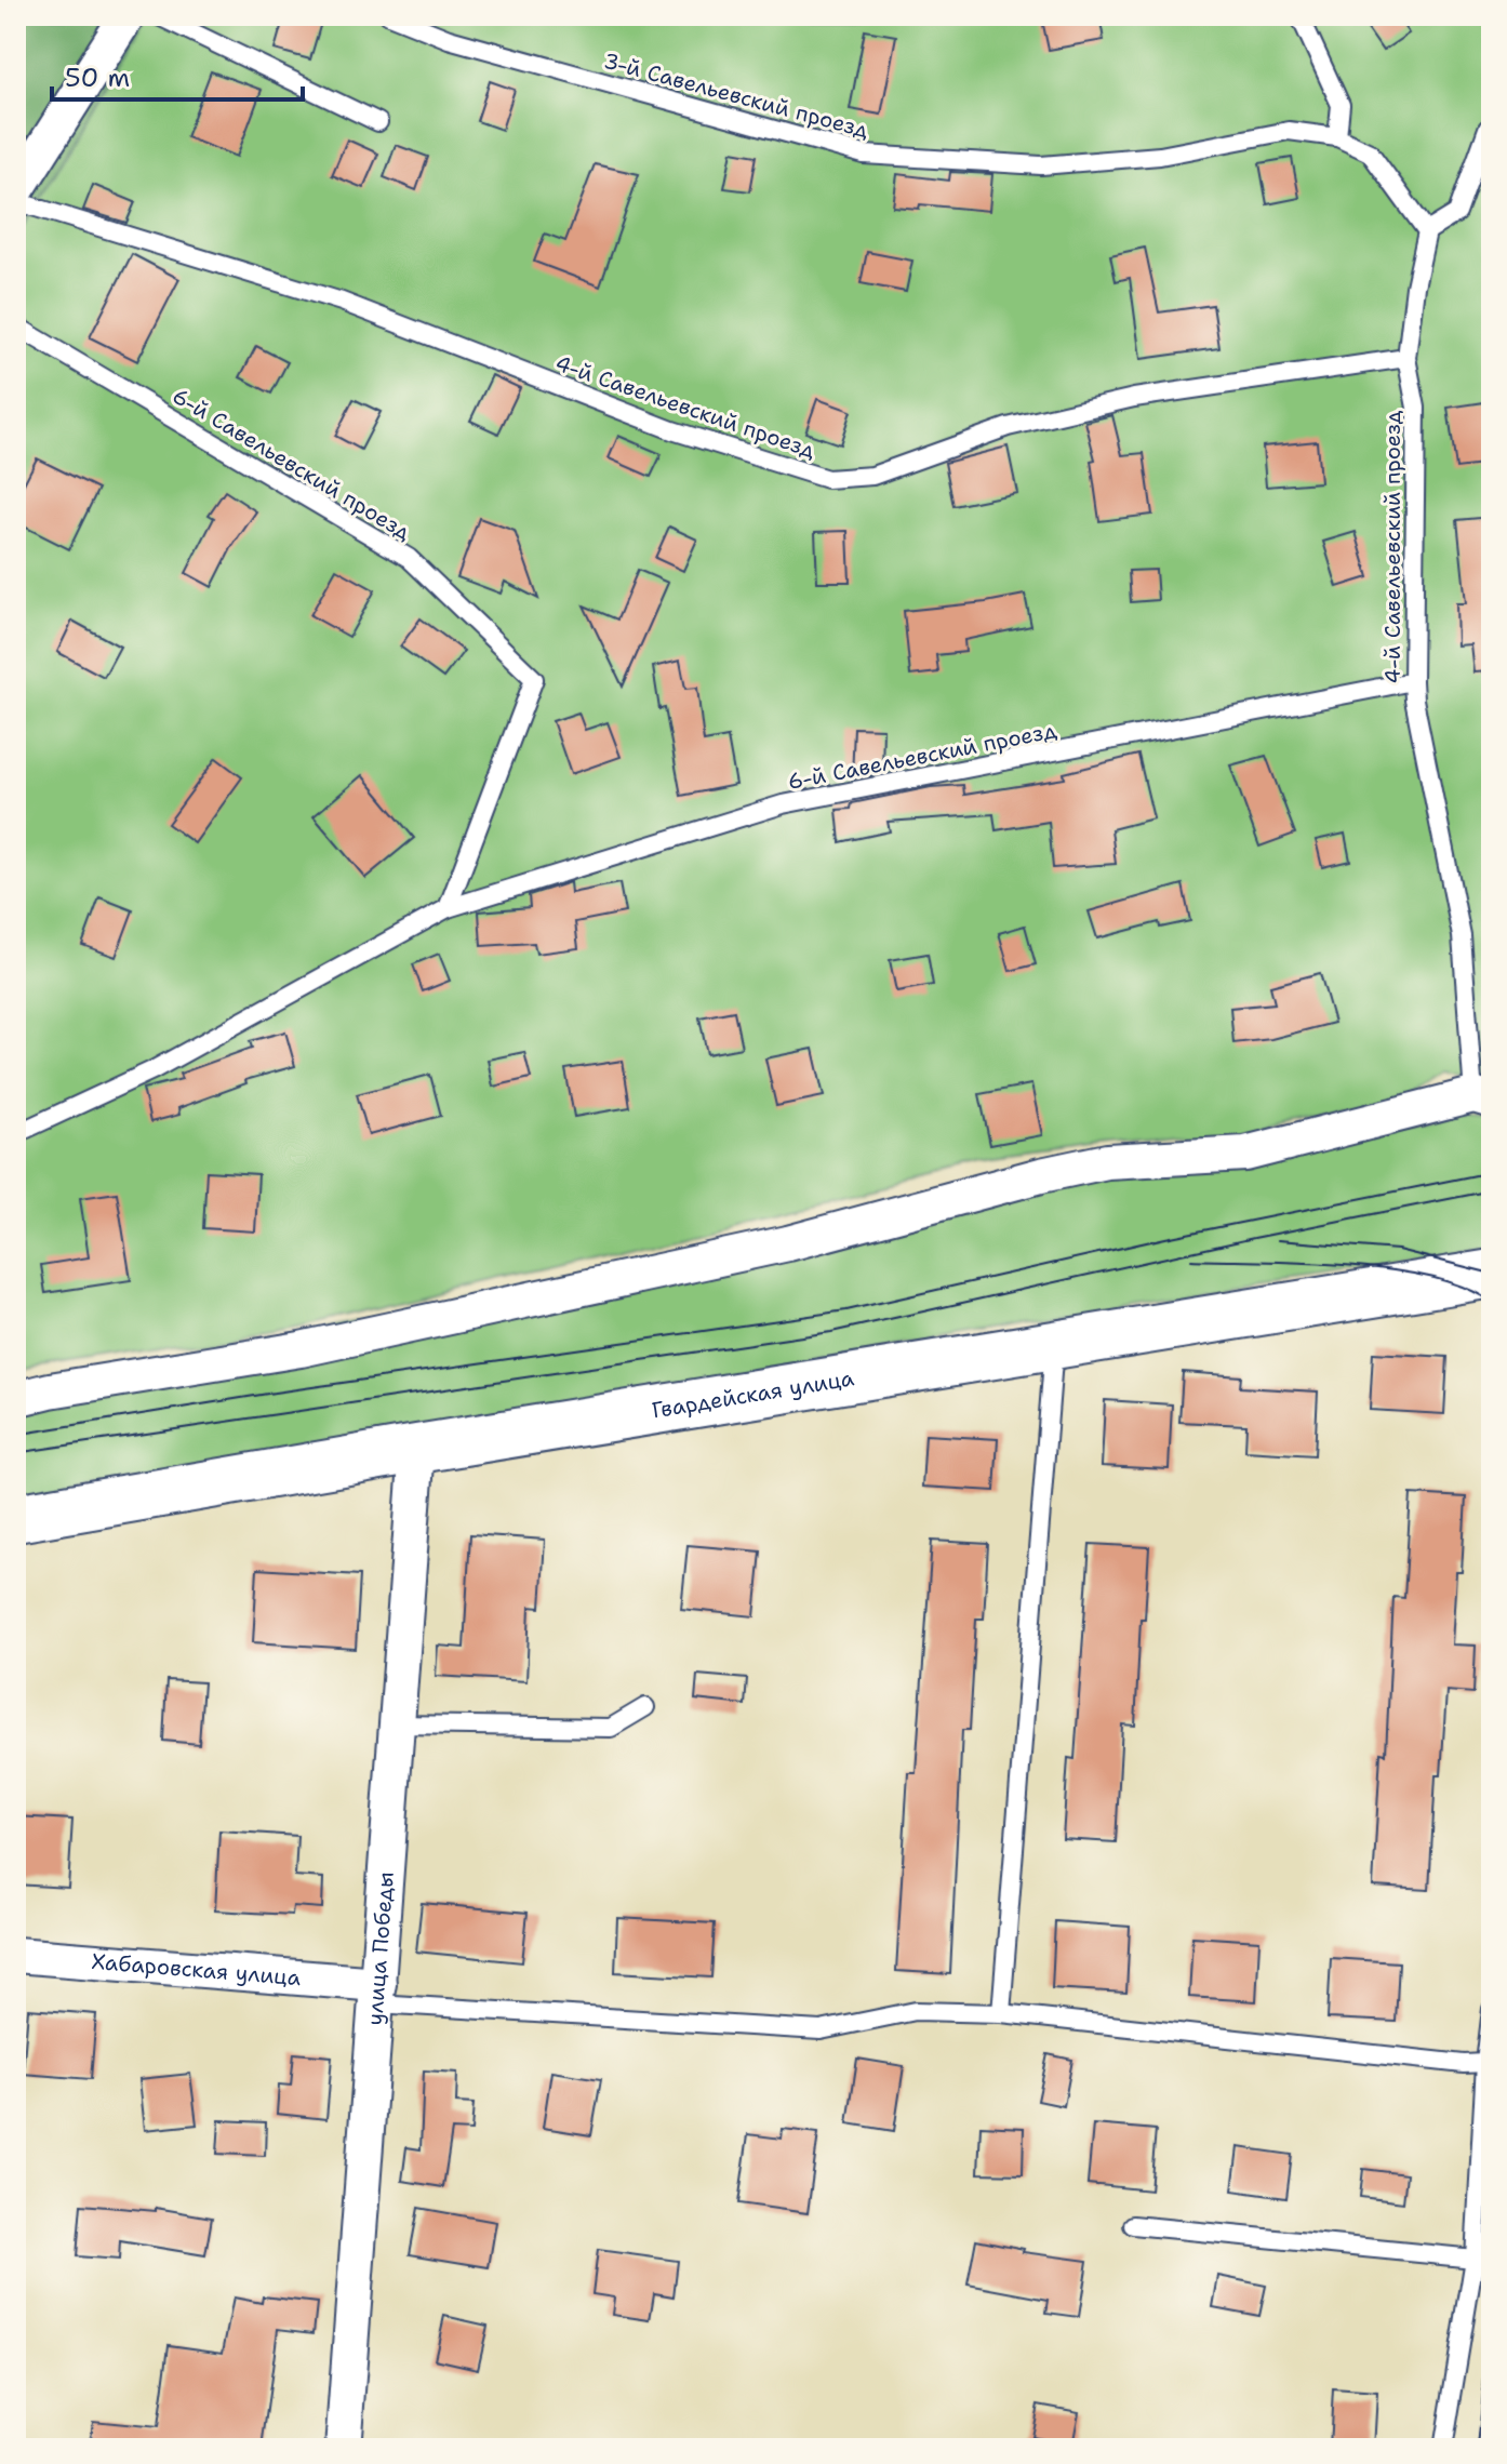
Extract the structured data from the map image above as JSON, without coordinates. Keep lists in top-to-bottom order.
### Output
{
  "streets": {
    "main road": ["Гвардейская улица"],
    "street": ["улица Победы", "Хабаровская улица"],
    "lane": ["3-й Савельевский проезд", "4-й Савельевский проезд", "6-й Савельевский проезд"]
  },
  "crossings": [
    ["4-й Савельевский проезд", "6-й Савельевский проезд"],
    ["Гвардейская улица", "улица Победы"],
    ["улица Победы", "Хабаровская улица"]
  ],
  "scale_bar": "50 m"
}
